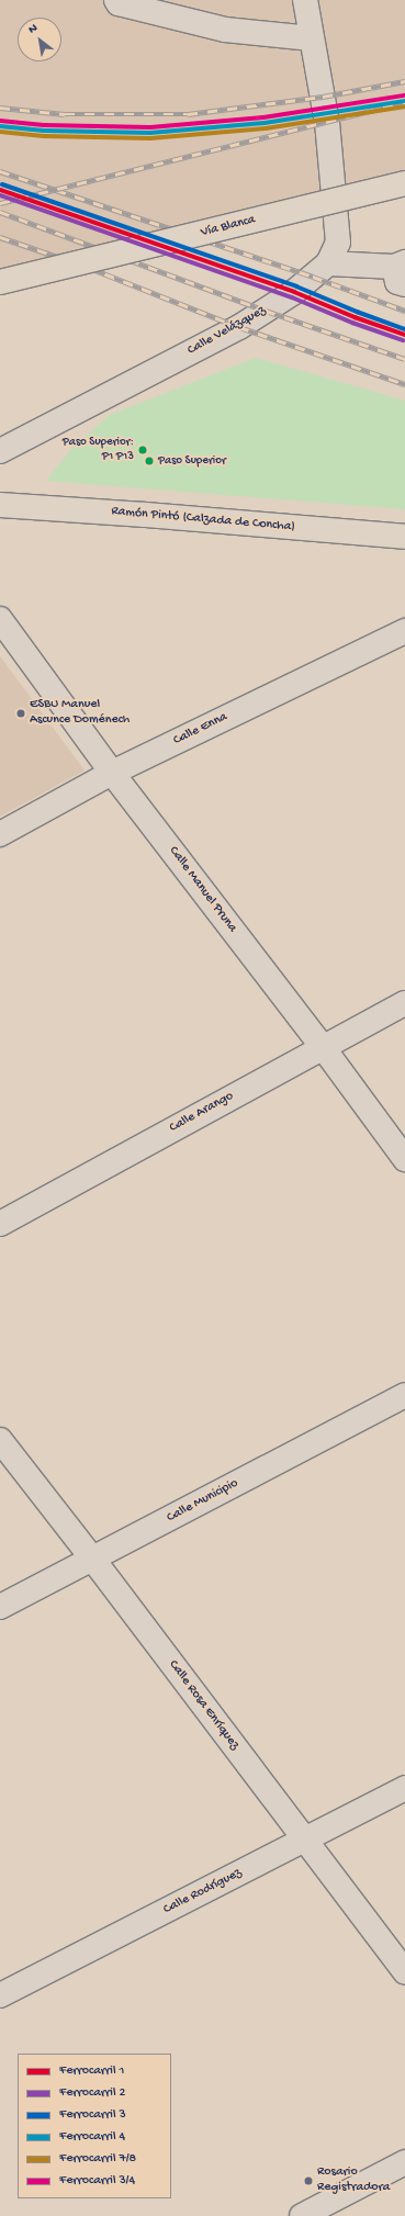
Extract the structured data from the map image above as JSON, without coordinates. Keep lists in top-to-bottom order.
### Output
{
  "streets": {
    "main road": ["Vía Blanca", "Ramón Pintó (Calzada de Concha)"],
    "street": [
      "Calle Velázquez",
      "Calle Enna",
      "Calle Manuel Pruna",
      "Calle Arango",
      "Calle Municipio",
      "Calle Rosa Enríquez",
      "Calle Rodríguez"
    ]
  },
  "crossings": [
    ["Calle Enna", "Calle Manuel Pruna"],
    ["Calle Manuel Pruna", "Calle Arango"],
    ["Calle Municipio", "Calle Rosa Enríquez"],
    ["Calle Rosa Enríquez", "Calle Rodríguez"]
  ],
  "places": [
    "Paso Superior: P1 P13",
    "Paso Superior",
    "ESBU Manuel Ascunce Doménech",
    "Rosario Registradora"
  ],
  "lines": [
    "rail line 3/4",
    "rail line 4",
    "rail line 7/8",
    "rail line 3",
    "rail line 1",
    "rail line 2"
  ],
  "legend": [
    "Ferrocarril 1",
    "Ferrocarril 2",
    "Ferrocarril 3",
    "Ferrocarril 4",
    "Ferrocarril 7/8",
    "Ferrocarril 3/4"
  ],
  "north": "top left"
}
